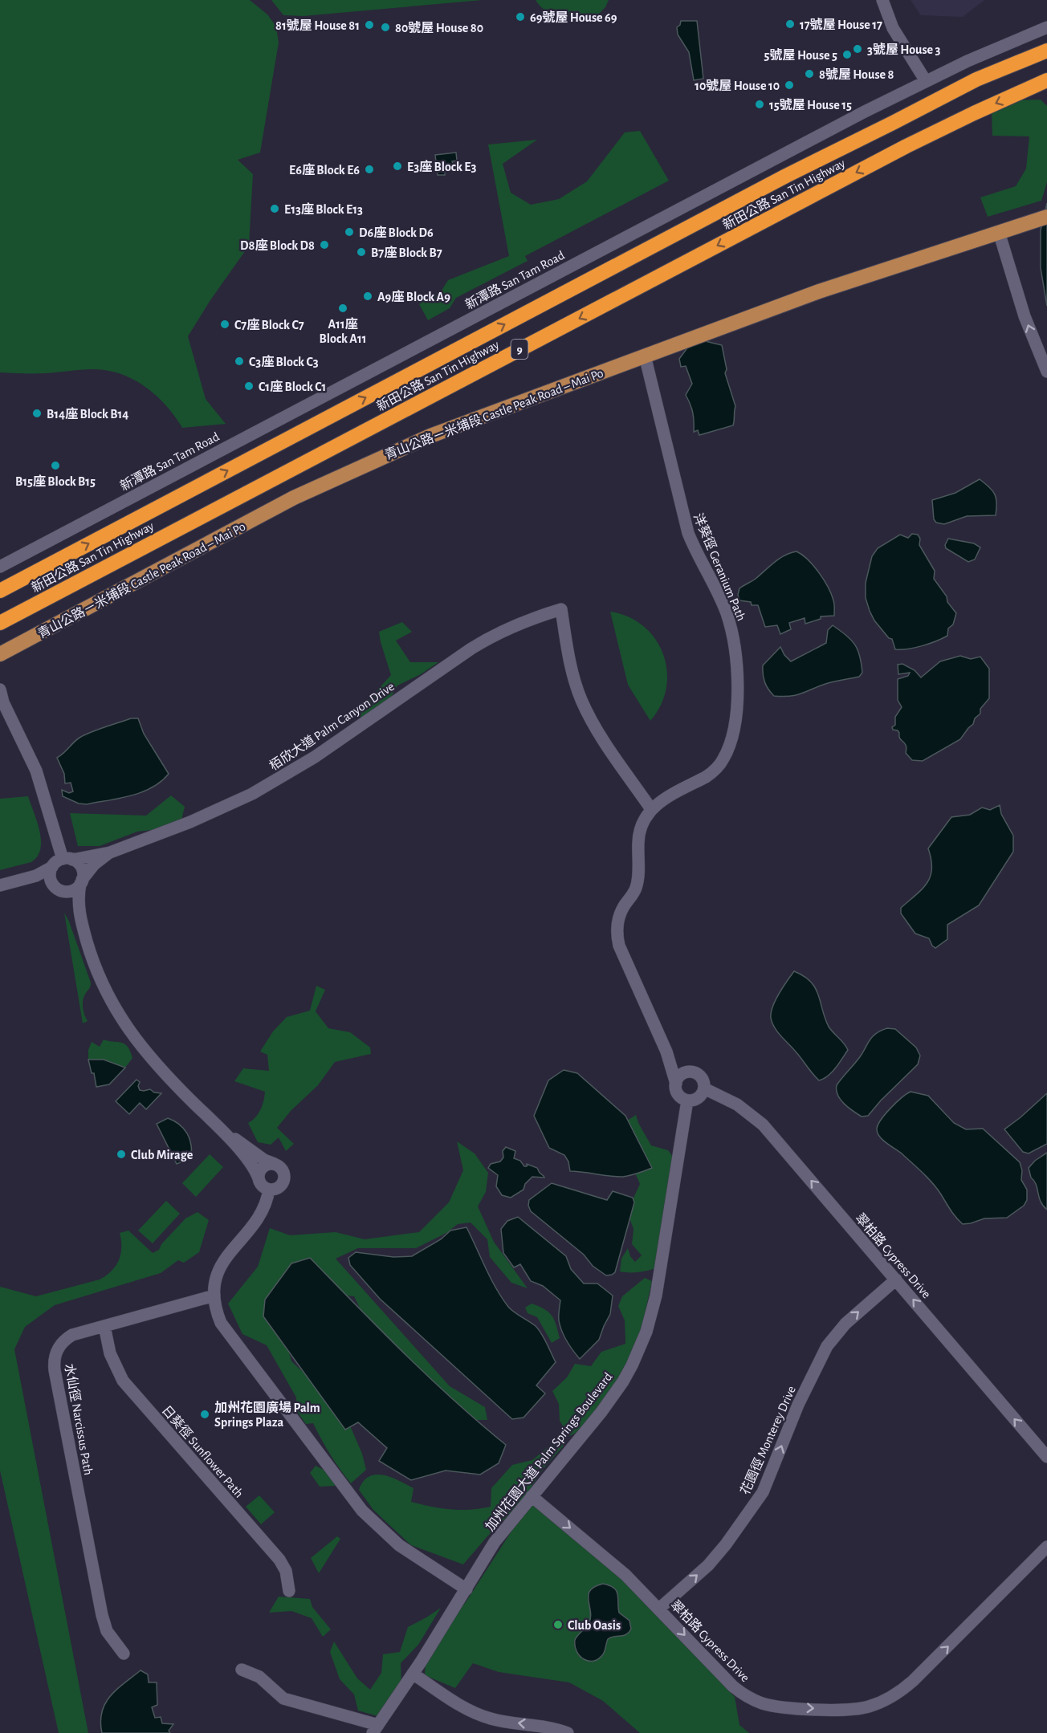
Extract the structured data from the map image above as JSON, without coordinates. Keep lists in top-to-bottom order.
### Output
{
  "streets": {
    "highway": ["新田公路 San Tin Highway", "9"],
    "main road": ["青山公路－米埔段 Castle Peak Road – Mai Po"],
    "street": [
      "新潭路 San Tam Road",
      "洋葵徑 Geranium Path",
      "栢欣大道 Palm Canyon Drive",
      "翠柏路 Cypress Drive",
      "水仙徑 Narcissus Path",
      "花園徑 Monterey Drive",
      "日葵徑 Sunflower Path",
      "加州花園大道 Palm Springs Boulevard"
    ]
  },
  "crossings": [
    ["青山公路－米埔段 Castle Peak Road – Mai Po", "洋葵徑 Geranium Path"],
    ["洋葵徑 Geranium Path", "栢欣大道 Palm Canyon Drive"],
    ["洋葵徑 Geranium Path", "翠柏路 Cypress Drive"],
    ["洋葵徑 Geranium Path", "加州花園大道 Palm Springs Boulevard"],
    ["翠柏路 Cypress Drive", "花園徑 Monterey Drive"],
    ["翠柏路 Cypress Drive", "加州花園大道 Palm Springs Boulevard"],
    ["水仙徑 Narcissus Path", "日葵徑 Sunflower Path"]
  ],
  "one_way": ["花園徑 Monterey Drive"],
  "places": [
    "69號屋 House 69",
    "17號屋 House 17",
    "81號屋 House 81",
    "80號屋 House 80",
    "3號屋 House 3",
    "5號屋 House 5",
    "8號屋 House 8",
    "10號屋 House 10",
    "15號屋 House 15",
    "E3座 Block E3",
    "E6座 Block E6",
    "E13座 Block E13",
    "D6座 Block D6",
    "D8座 Block D8",
    "B7座 Block B7",
    "A9座 Block A9",
    "A11座 Block A11",
    "C7座 Block C7",
    "C3座 Block C3",
    "C1座 Block C1",
    "B14座 Block B14",
    "B15座 Block B15",
    "Club Mirage",
    "加州花園廣場 Palm Springs Plaza",
    "Club Oasis"
  ]
}
